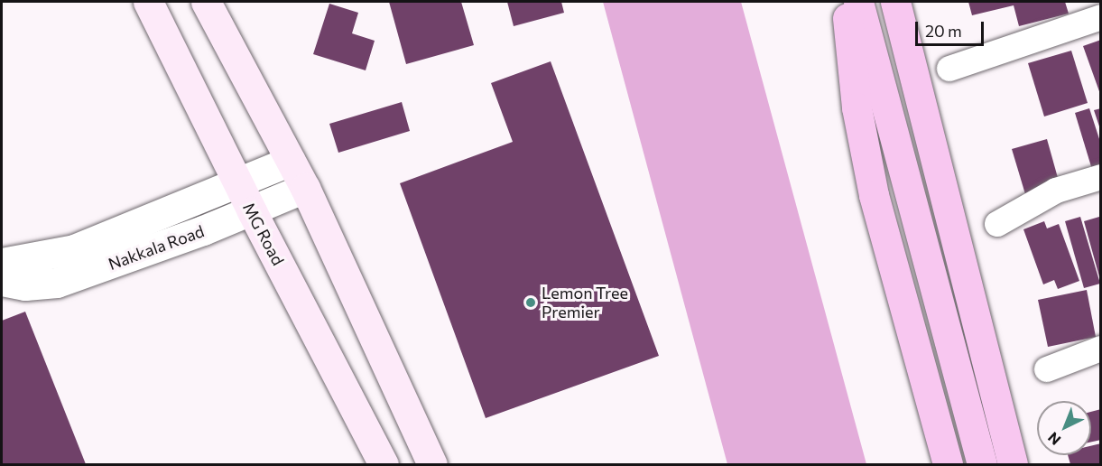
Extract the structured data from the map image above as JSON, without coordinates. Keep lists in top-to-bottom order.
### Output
{
  "streets": {
    "main road": ["MG Road"],
    "street": ["Nakkala Road"]
  },
  "crossings": [
    ["MG Road", "Nakkala Road"]
  ],
  "places": ["Lemon Tree Premier"],
  "scale_bar": "20 m",
  "north": "bottom left"
}
